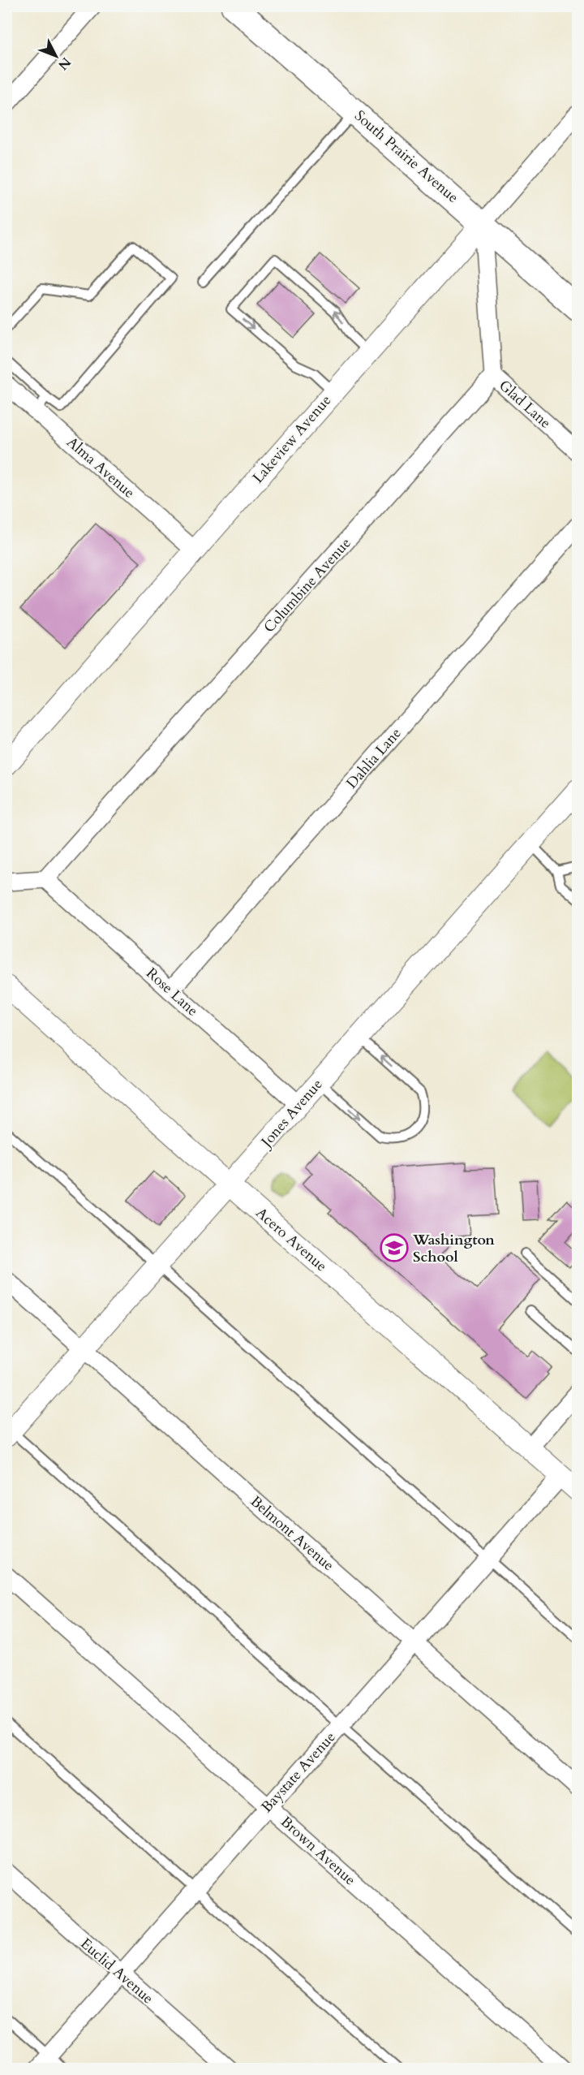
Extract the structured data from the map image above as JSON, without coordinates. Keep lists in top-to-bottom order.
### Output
{
  "streets": {
    "main road": ["South Prairie Avenue"],
    "street": [
      "Glad Lane",
      "Lakeview Avenue",
      "Alma Avenue",
      "Columbine Avenue",
      "Dahlia Lane",
      "Rose Lane",
      "Jones Avenue",
      "Acero Avenue",
      "Belmont Avenue",
      "Baystate Avenue",
      "Brown Avenue",
      "Euclid Avenue"
    ]
  },
  "crossings": [
    ["South Prairie Avenue", "Lakeview Avenue"],
    ["Glad Lane", "Columbine Avenue"],
    ["Lakeview Avenue", "Alma Avenue"],
    ["Columbine Avenue", "Rose Lane"],
    ["Dahlia Lane", "Rose Lane"],
    ["Rose Lane", "Jones Avenue"],
    ["Jones Avenue", "Acero Avenue"],
    ["Jones Avenue", "Belmont Avenue"],
    ["Acero Avenue", "Baystate Avenue"],
    ["Belmont Avenue", "Baystate Avenue"],
    ["Baystate Avenue", "Brown Avenue"],
    ["Baystate Avenue", "Euclid Avenue"]
  ],
  "places": {
    "school or university": ["Washington School"]
  },
  "north": "bottom right"
}
